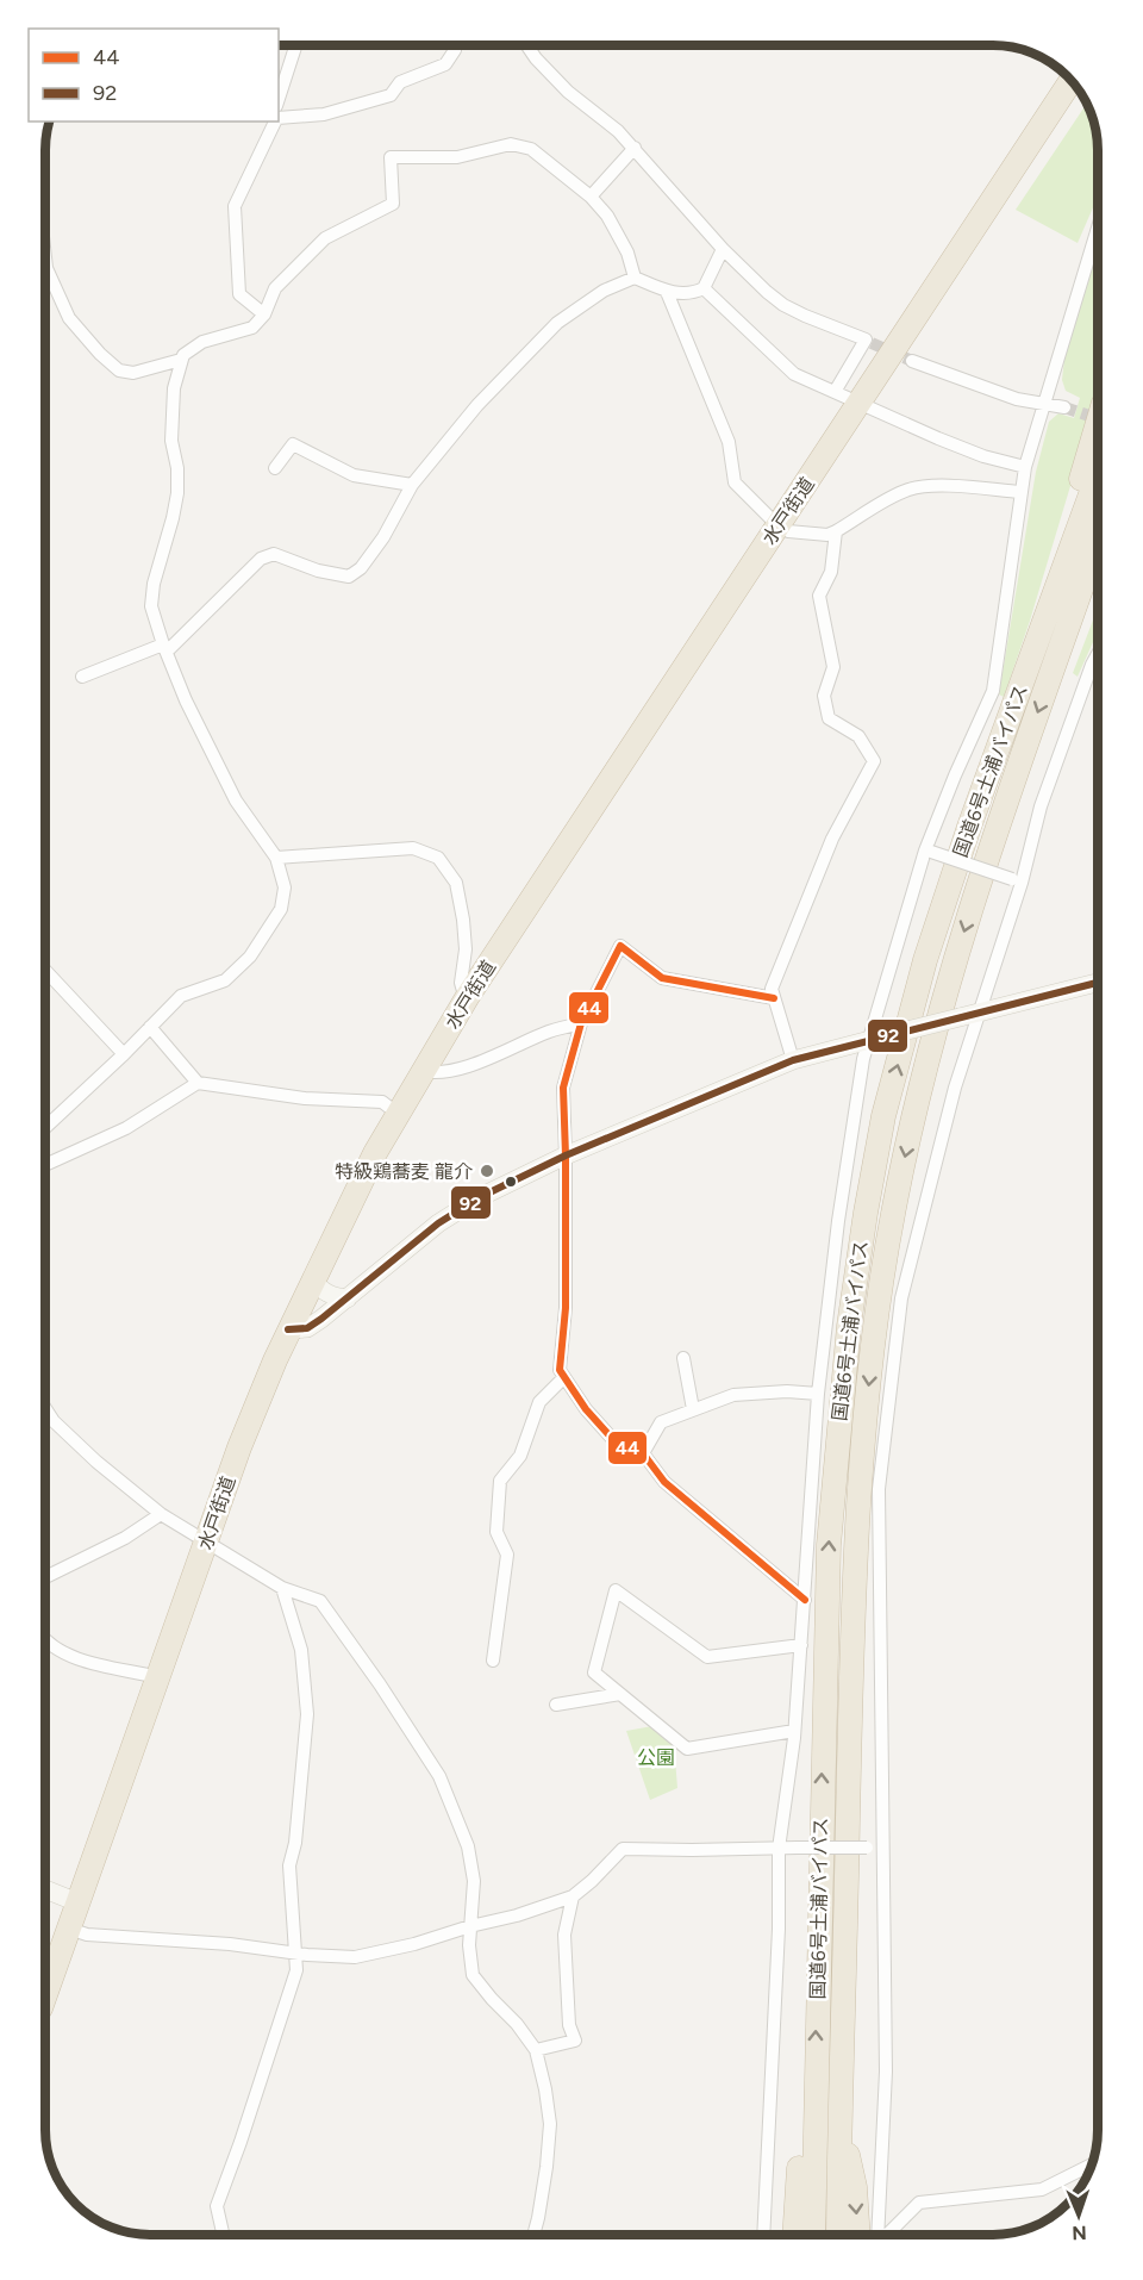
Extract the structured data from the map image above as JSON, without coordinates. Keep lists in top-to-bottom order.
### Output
{
  "streets": {
    "highway": ["水戸街道", "国道6号土浦バイパス"]
  },
  "parks": ["公園"],
  "places": ["特級鶏蕎麦 龍介"],
  "lines": ["transit line 44", "transit line 92"],
  "legend": ["44", "92"],
  "north": "bottom"
}
